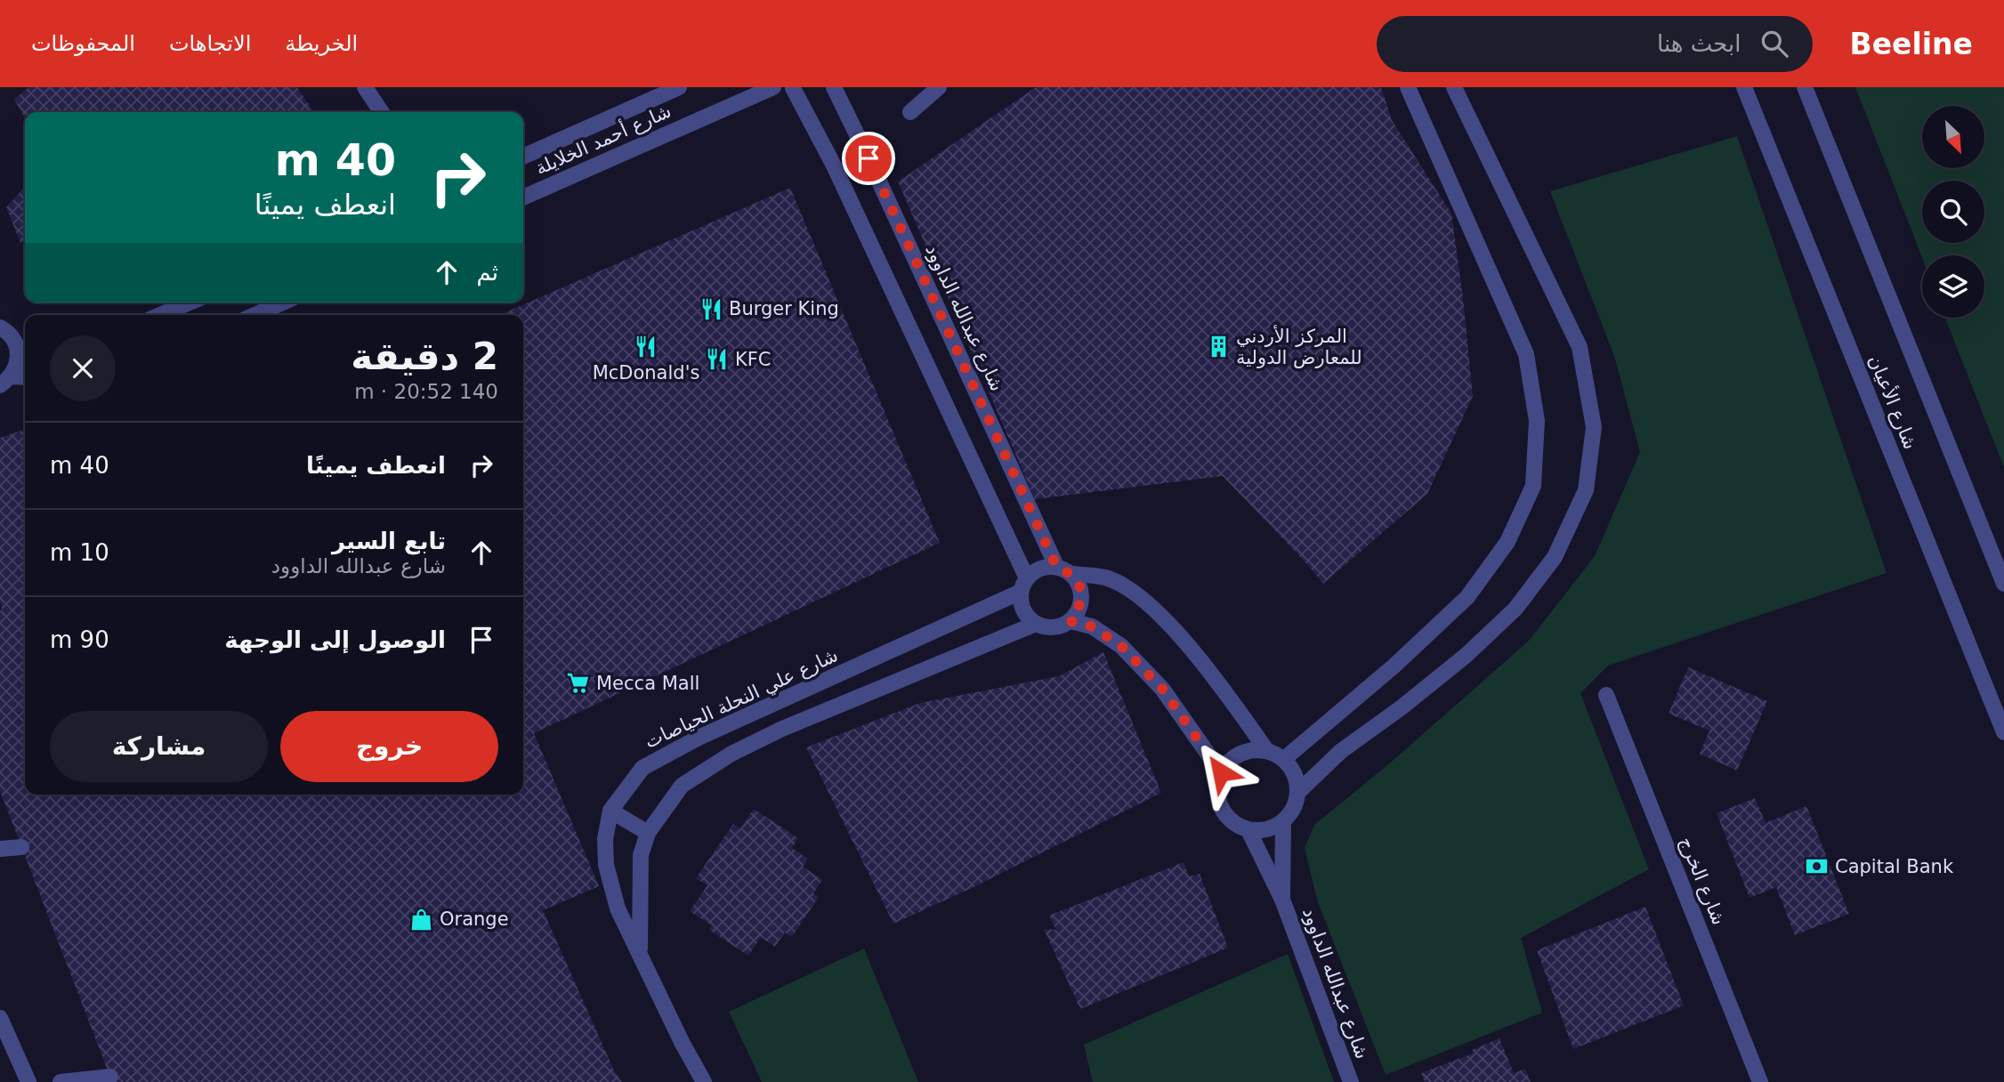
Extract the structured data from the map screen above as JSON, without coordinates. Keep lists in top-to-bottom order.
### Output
{
  "streets": {
    "street": [
      "شارع أحمد الخلايلة",
      "شارع عبدالله الداوود",
      "شارع الأعيان",
      "شارع علي النحلة الحياصات",
      "شارع الخرج"
    ]
  },
  "crossings": [
    ["شارع عبدالله الداوود", "شارع علي النحلة الحياصات"]
  ],
  "places": {
    "restaurant": ["Burger King", "McDonald's", "KFC"],
    "building": ["المركز الأردني للمعارض الدولية"],
    "supermarket": ["Mecca Mall"],
    "bank": ["Capital Bank"],
    "shop": ["Orange"]
  },
  "north": "bottom right",
  "page": {
    "header": "Beeline",
    "search": "ابحث هنا",
    "nav": ["الخريطة", "الاتجاهات", "المحفوظات"],
    "turn": ["40 m", "انعطف يمينًا"],
    "then": "ثم",
    "heading": ["2 دقيقة", "140 m · 20:52"],
    "list": [
      {
        "name": "انعطف يمينًا",
        "value": "40 m"
      },
      {
        "name": "تابع السير",
        "note": "شارع عبدالله الداوود",
        "value": "10 m"
      },
      {
        "name": "الوصول إلى الوجهة",
        "value": "90 m"
      }
    ],
    "buttons": ["خروج", "مشاركة"]
  }
}
